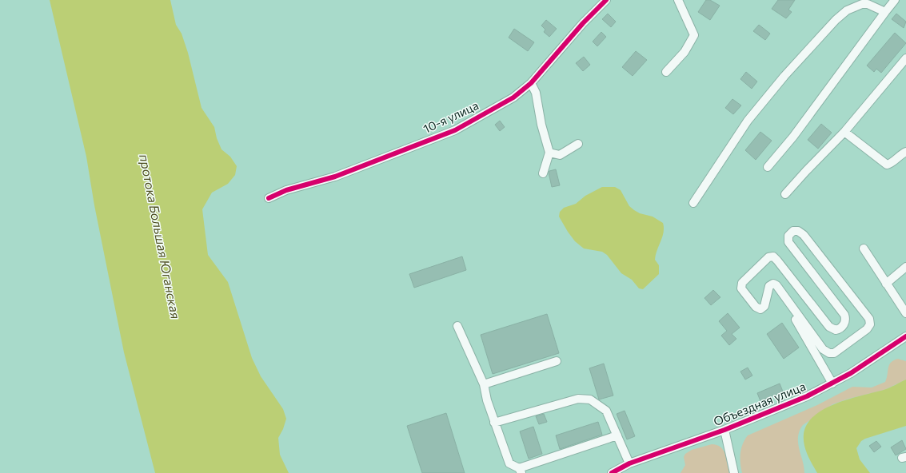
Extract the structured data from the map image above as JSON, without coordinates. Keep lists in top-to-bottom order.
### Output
{
  "streets": {
    "street": ["10-я улица", "Объездная улица"]
  },
  "water": ["протока Большая Юганская"]
}
